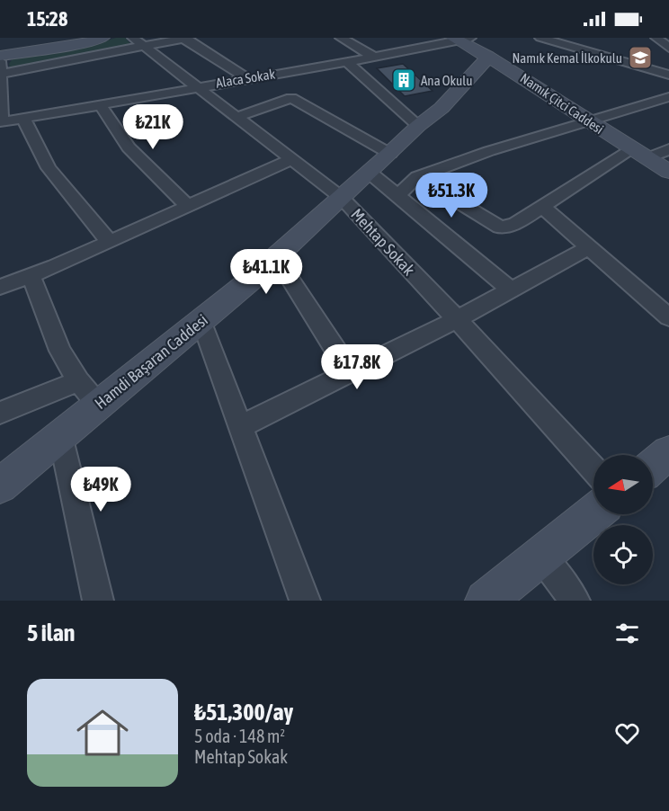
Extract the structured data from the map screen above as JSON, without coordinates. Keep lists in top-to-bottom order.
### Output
{
  "streets": {
    "street": [
      "Alaca Sokak",
      "Namık Çitci Caddesi",
      "Mehtap Sokak",
      "Hamdi Başaran Caddesi"
    ]
  },
  "crossings": [
    ["Alaca Sokak", "Namık Çitci Caddesi"],
    ["Alaca Sokak", "Mehtap Sokak"],
    ["Namık Çitci Caddesi", "Hamdi Başaran Caddesi"],
    ["Mehtap Sokak", "Hamdi Başaran Caddesi"]
  ],
  "places": {
    "school or university": ["Namık Kemal İlkokulu"],
    "building": ["Ana Okulu"]
  },
  "north": "left",
  "page": {
    "status": "15:28",
    "price": [
      "₺21K",
      "₺51.3K",
      "₺41.1K",
      "₺17.8K",
      "₺49K"
    ],
    "heading": "5 ilan",
    "list": [
      {
        "name": "₺51,300/ay",
        "note": "5 oda · 148 m² · Mehtap Sokak"
      }
    ]
  }
}
